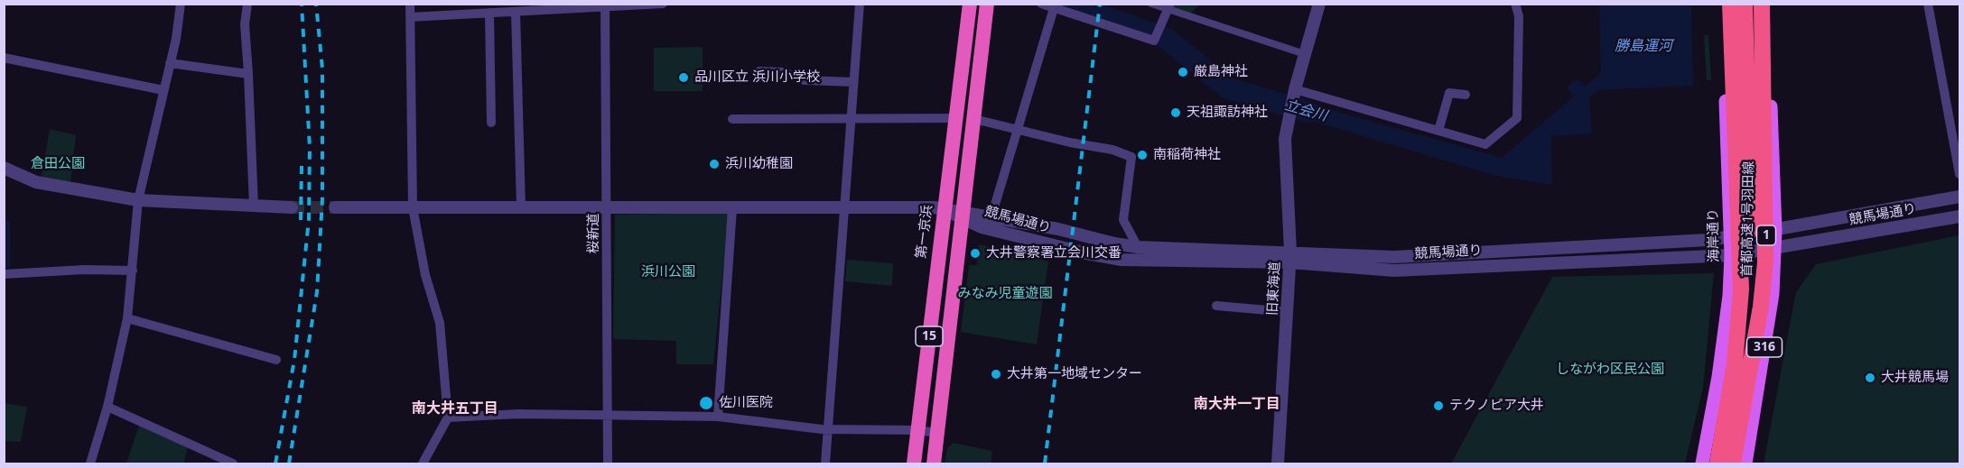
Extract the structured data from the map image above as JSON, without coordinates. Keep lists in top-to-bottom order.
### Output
{
  "streets": {
    "highway": [
      "首都高速1号羽田線",
      "第一京浜",
      "1",
      "15"
    ],
    "main road": ["海岸通り", "316"],
    "street": ["競馬場通り", "桜新道", "旧東海道"]
  },
  "crossings": [
    ["競馬場通り", "海岸通り"],
    ["競馬場通り", "旧東海道"],
    ["競馬場通り", "15"],
    ["競馬場通り", "316"]
  ],
  "districts": ["南大井一丁目", "南大井五丁目"],
  "water": ["勝島運河", "立会川"],
  "parks": [
    "倉田公園",
    "浜川公園",
    "みなみ児童遊園",
    "しながわ区民公園"
  ],
  "places": [
    "厳島神社",
    "品川区立 浜川小学校",
    "天祖諏訪神社",
    "南稲荷神社",
    "浜川幼稚園",
    "大井警察署立会川交番",
    "大井第一地域センター",
    "大井競馬場",
    "佐川医院",
    "テクノピア大井"
  ]
}
